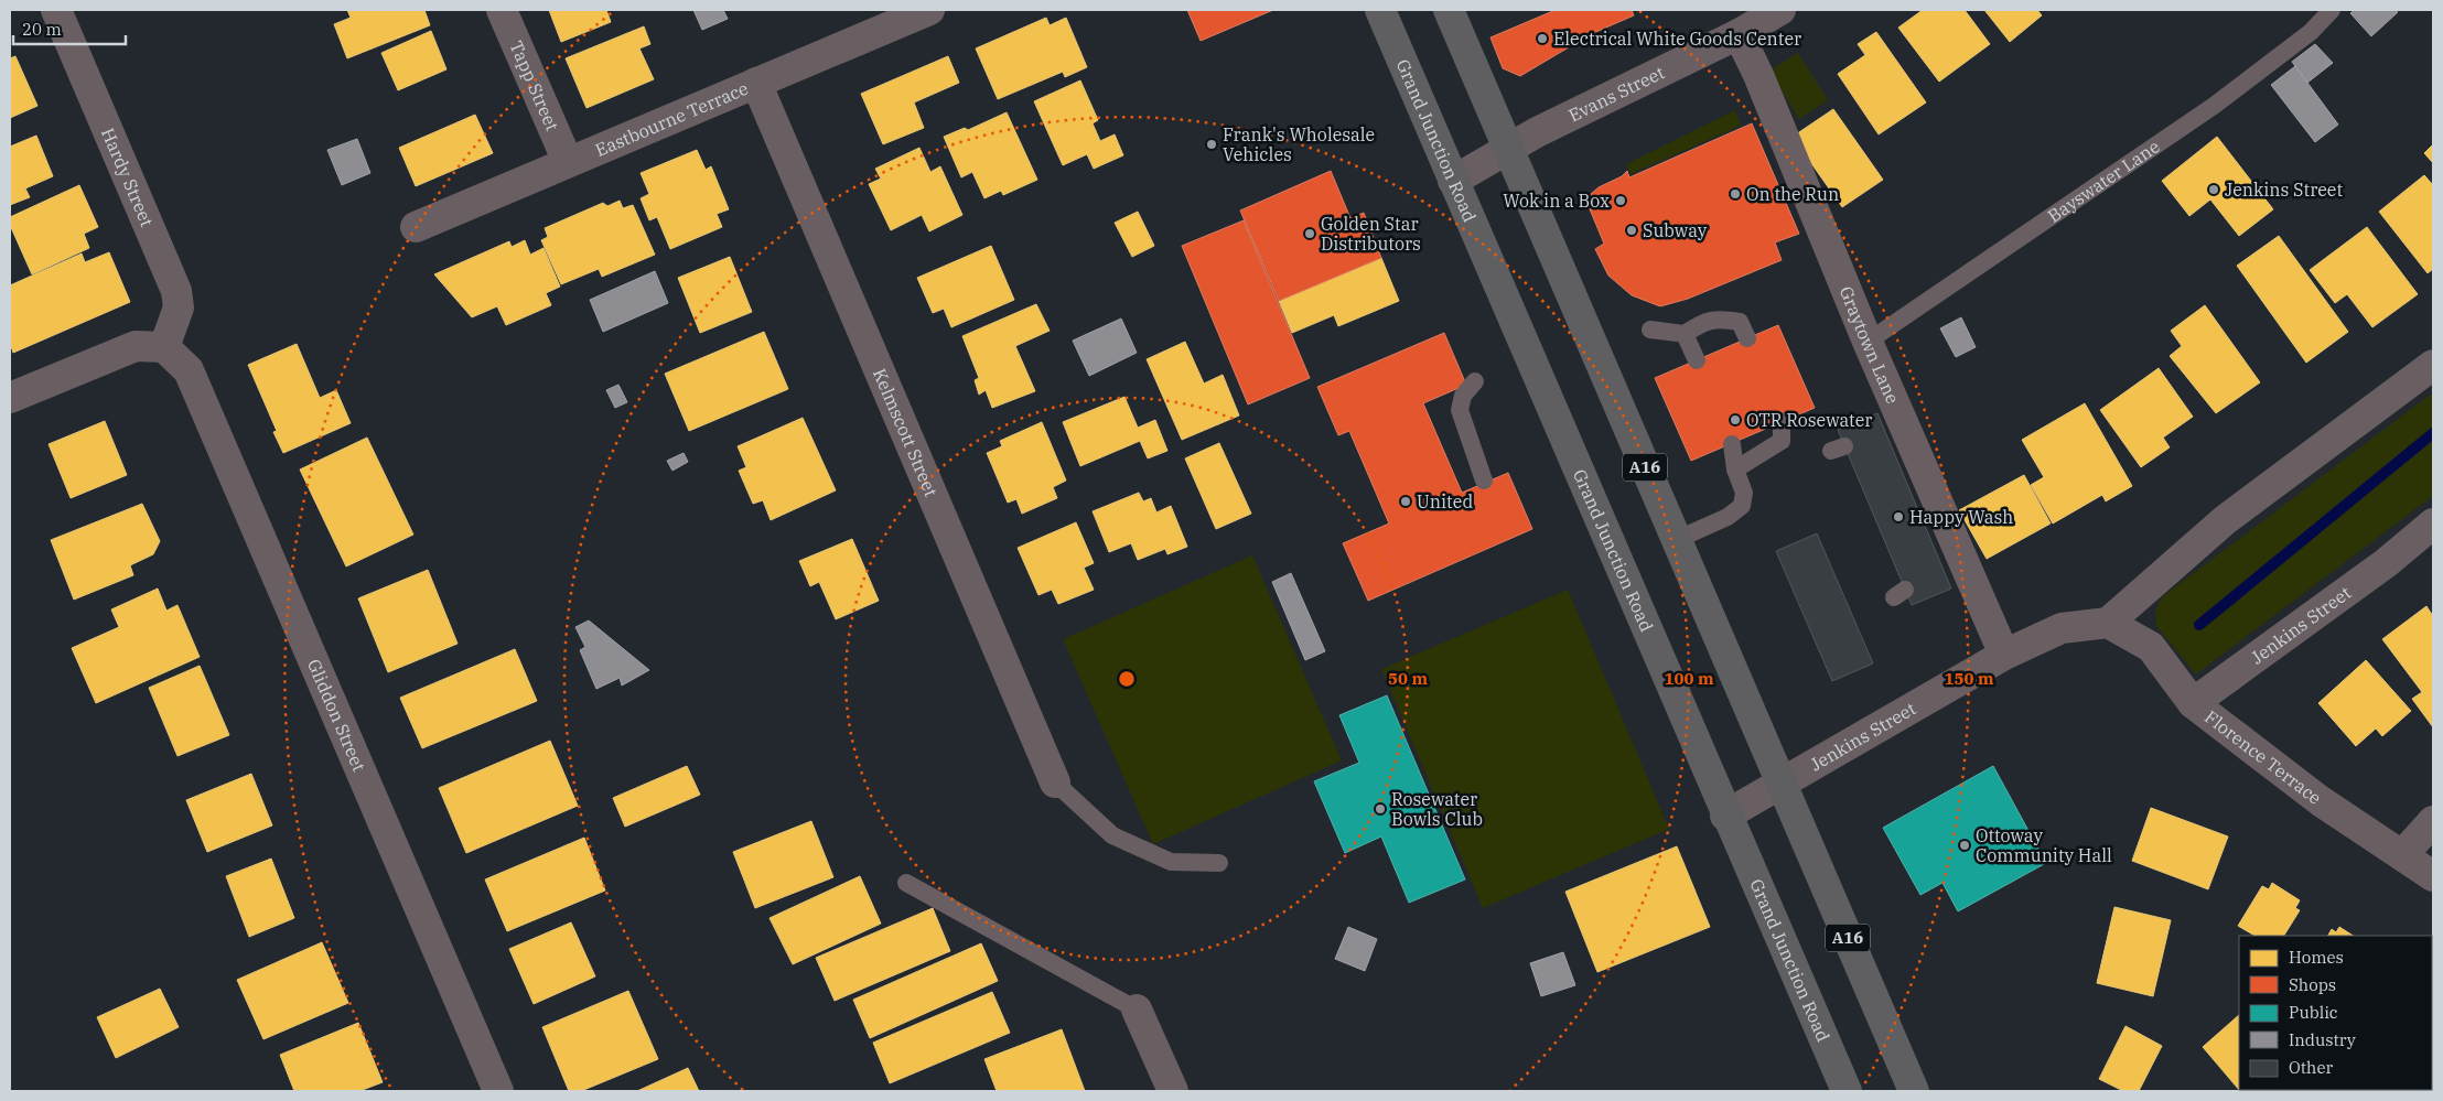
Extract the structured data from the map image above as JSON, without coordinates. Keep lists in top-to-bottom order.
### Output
{
  "streets": {
    "highway": ["Grand Junction Road", "A16"],
    "street": [
      "Tapp Street",
      "Evans Street",
      "Eastbourne Terrace",
      "Hardy Street",
      "Graytown Lane",
      "Kelmscott Street",
      "Jenkins Street",
      "Gliddon Street",
      "Florence Terrace"
    ],
    "lane": ["Bayswater Lane"]
  },
  "crossings": [
    ["Tapp Street", "Eastbourne Terrace"],
    ["Evans Street", "Grand Junction Road"],
    ["Evans Street", "Graytown Lane"],
    ["Evans Street", "A16"],
    ["Eastbourne Terrace", "Kelmscott Street"],
    ["Grand Junction Road", "Jenkins Street"],
    ["Hardy Street", "Gliddon Street"],
    ["Bayswater Lane", "Graytown Lane"],
    ["Graytown Lane", "Jenkins Street"],
    ["A16", "Jenkins Street"],
    ["Jenkins Street", "Florence Terrace"]
  ],
  "places": [
    "Electrical White Goods Center",
    "Frank's Wholesale Vehicles",
    "Jenkins Street",
    "On the Run",
    "Wok in a Box",
    "Subway",
    "Golden Star Distributors",
    "OTR Rosewater",
    "United",
    "Happy Wash",
    "Rosewater Bowls Club",
    "Ottoway Community Hall"
  ],
  "legend": [
    "Homes",
    "Shops",
    "Public",
    "Industry",
    "Other"
  ],
  "scale_bar": "20 m",
  "rings": ["50 m", "100 m", "150 m"]
}
